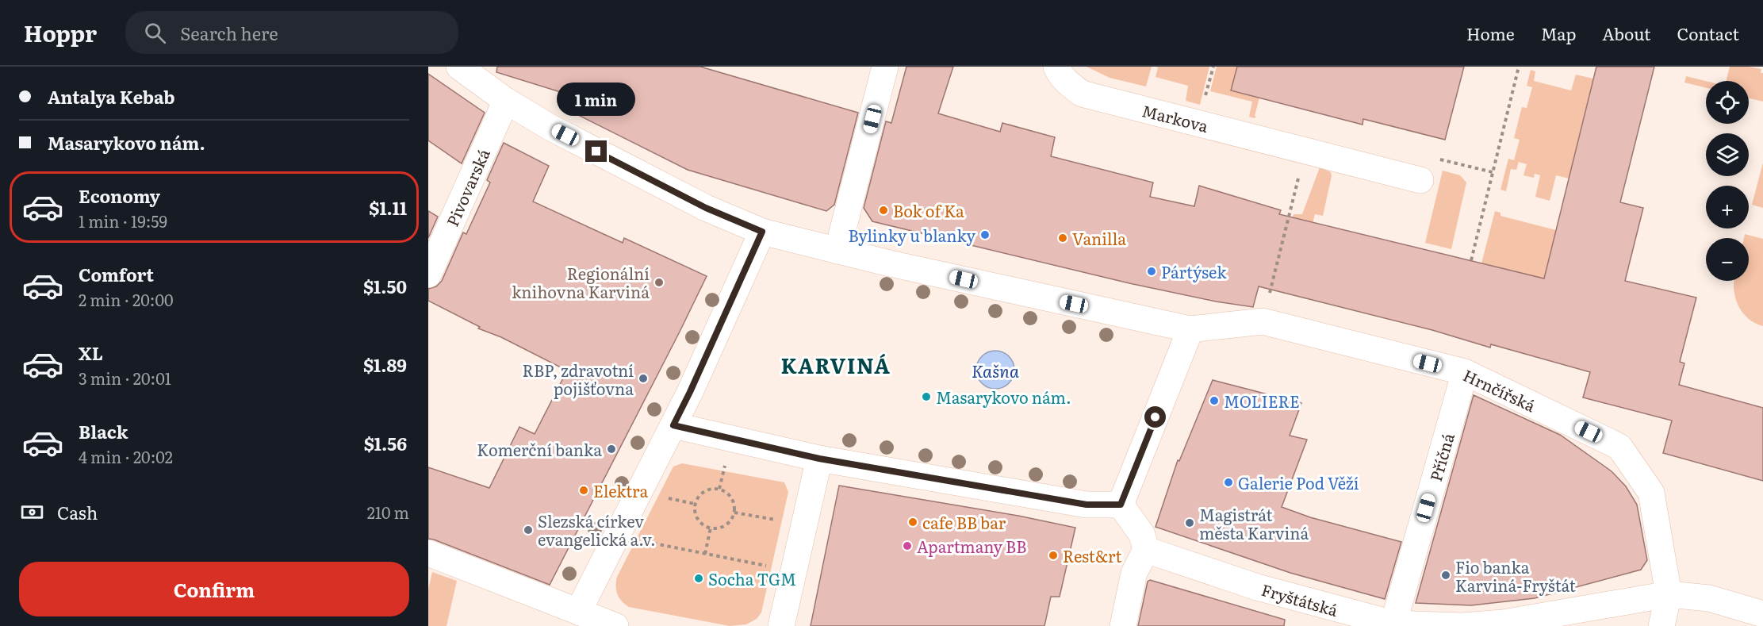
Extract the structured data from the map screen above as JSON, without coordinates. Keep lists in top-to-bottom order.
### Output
{
  "streets": {
    "street": [
      "Markova",
      "Pivovarská",
      "Hrnčířská",
      "Příčná",
      "Fryštátská"
    ]
  },
  "crossings": [
    ["Hrnčířská", "Příčná"],
    ["Hrnčířská", "Fryštátská"],
    ["Příčná", "Fryštátská"]
  ],
  "districts": ["KARVINÁ"],
  "water": ["Kašna"],
  "places": [
    "Bok of Ka",
    "Bylinky u blanky",
    "Vanilla",
    "Pártýsek",
    "Regionální knihovna Karviná",
    "RBP, zdravotní pojišťovna",
    "Masarykovo nám.",
    "MOLIERE",
    "Komerční banka",
    "Galerie Pod Věží",
    "Elektra",
    "cafe BB bar",
    "Magistrát města Karviná",
    "Slezská církev evangelická a.v.",
    "Apartmany BB",
    "Rest&rt",
    "Fio banka Karviná-Fryštát",
    "Socha TGM"
  ],
  "page": {
    "header": "Hoppr",
    "search": "Search here",
    "nav": [
      "Home",
      "Map",
      "About",
      "Contact"
    ],
    "banner": ["Antalya Kebab", "Masarykovo nám."],
    "map_buttons": ["+", "−"],
    "bubble": "1 min",
    "list": [
      {
        "name": "Economy",
        "note": "1 min · 19:59",
        "value": "$1.11"
      },
      {
        "name": "Comfort",
        "note": "2 min · 20:00",
        "value": "$1.50"
      },
      {
        "name": "XL",
        "note": "3 min · 20:01",
        "value": "$1.89"
      },
      {
        "name": "Black",
        "note": "4 min · 20:02",
        "value": "$1.56"
      }
    ],
    "pay": ["Cash", "210 m"],
    "buttons": "Confirm"
  }
}
